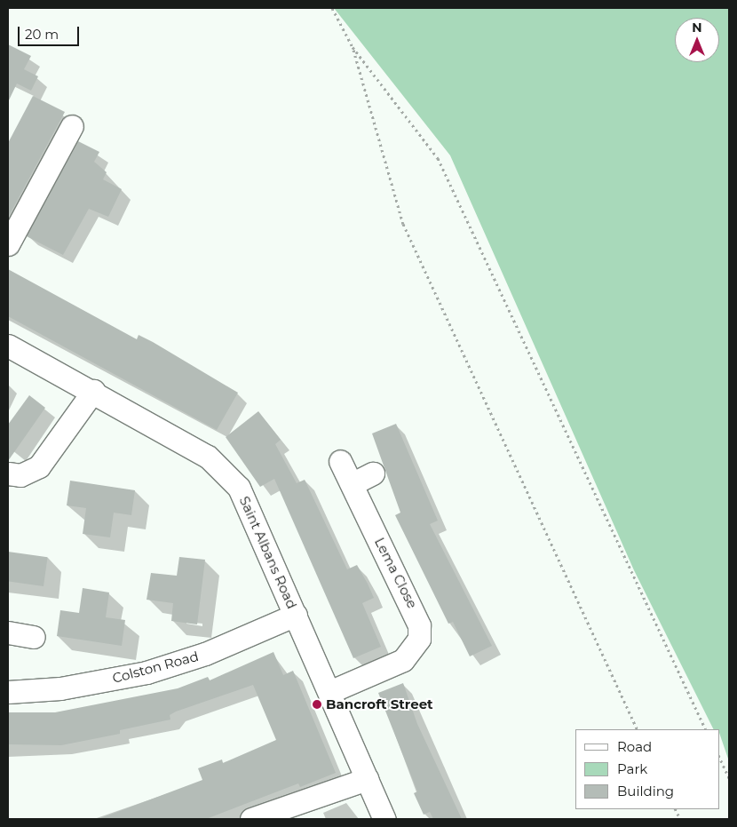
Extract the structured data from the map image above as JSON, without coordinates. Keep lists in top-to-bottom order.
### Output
{
  "streets": {
    "street": ["Saint Albans Road", "Lema Close", "Colston Road"]
  },
  "crossings": [
    ["Saint Albans Road", "Lema Close"],
    ["Saint Albans Road", "Colston Road"]
  ],
  "places": ["Bancroft Street"],
  "legend": ["Road", "Park", "Building"],
  "scale_bar": "20 m",
  "north": "top"
}
